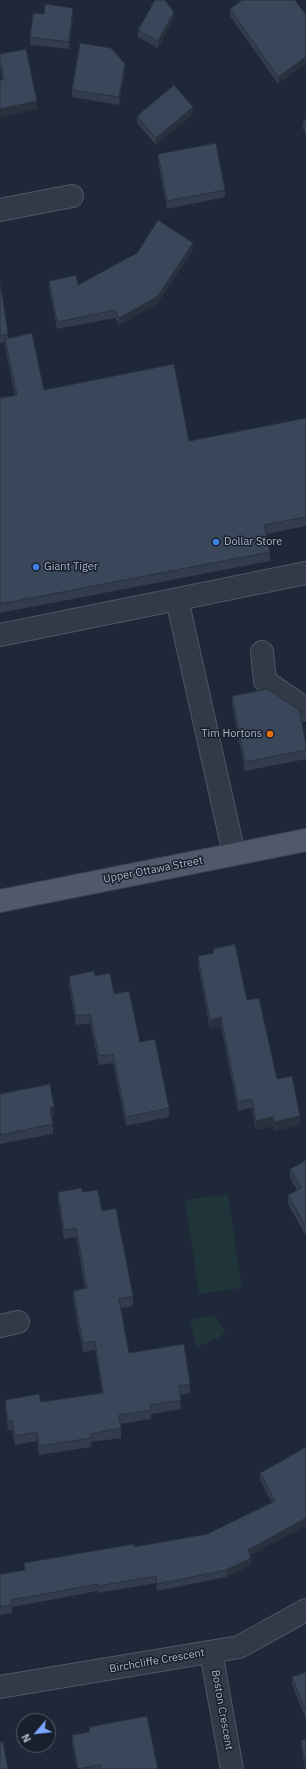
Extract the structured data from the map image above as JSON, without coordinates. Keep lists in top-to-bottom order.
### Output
{
  "streets": {
    "main road": ["Upper Ottawa Street"],
    "street": ["Birchcliffe Crescent", "Boston Crescent"]
  },
  "crossings": [
    ["Birchcliffe Crescent", "Boston Crescent"]
  ],
  "places": ["Dollar Store", "Giant Tiger", "Tim Hortons"],
  "north": "bottom left"
}
